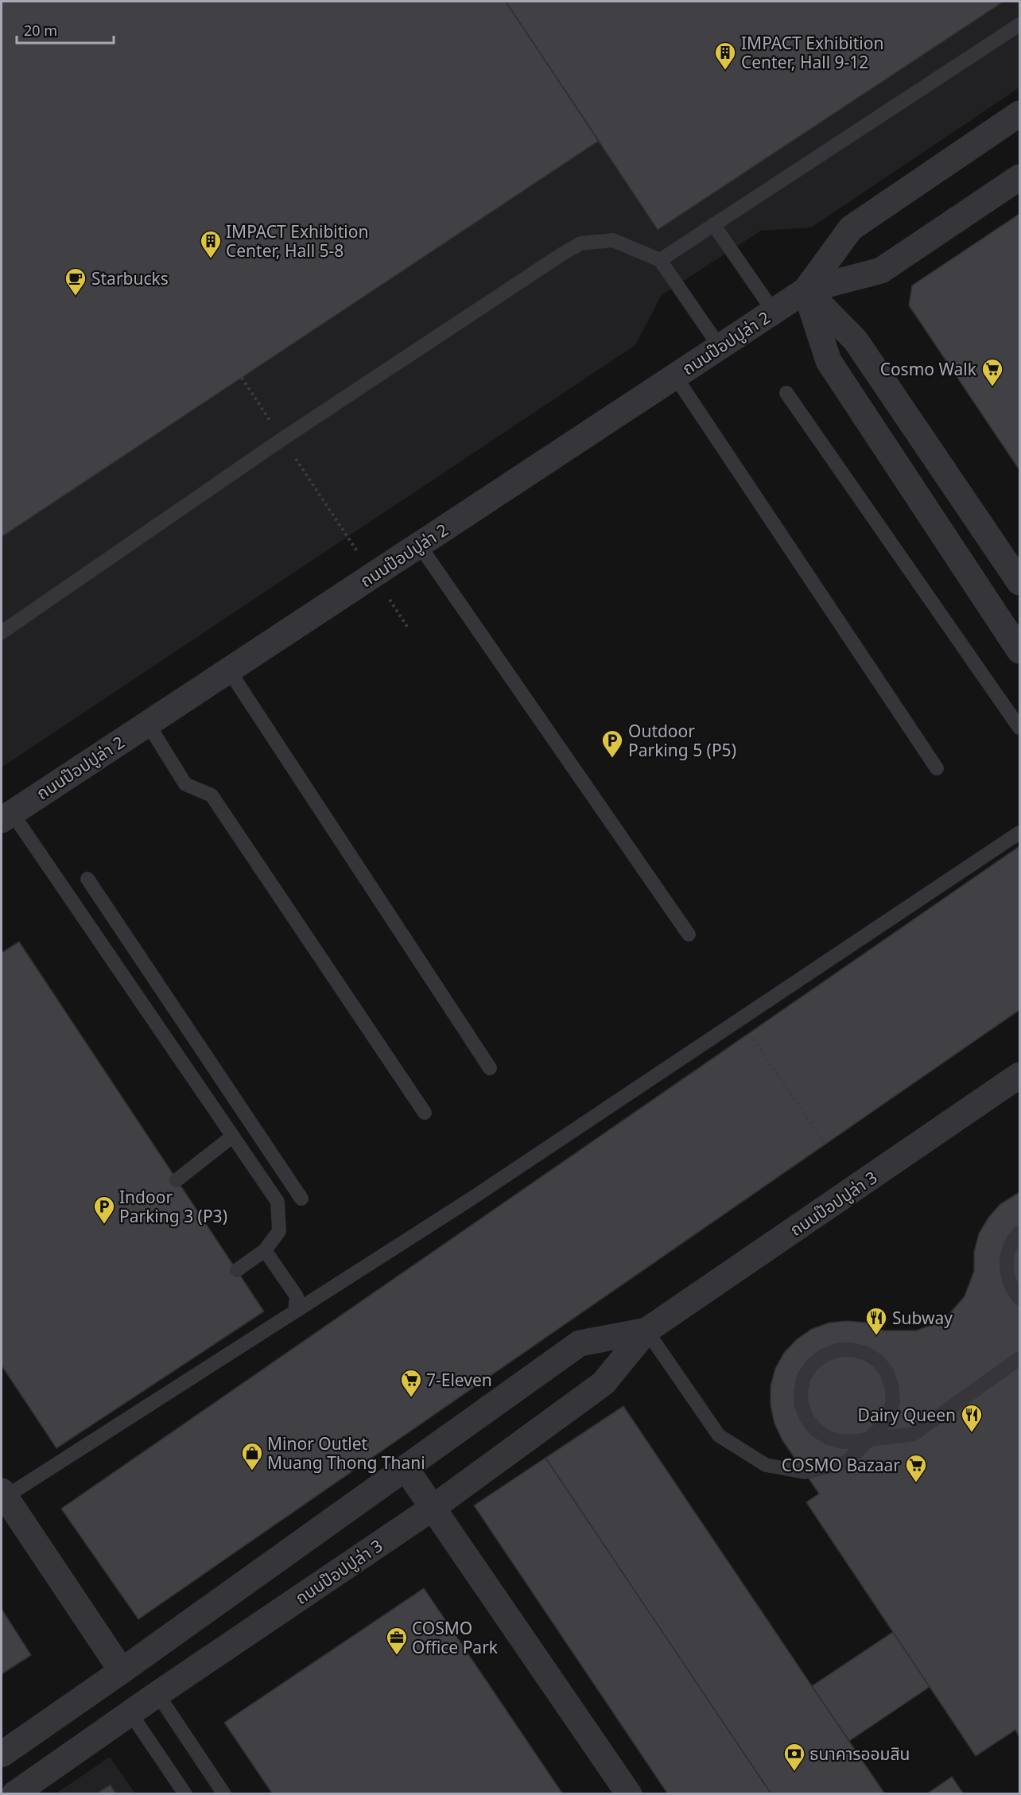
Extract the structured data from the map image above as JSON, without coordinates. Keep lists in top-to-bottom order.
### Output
{
  "streets": {
    "street": ["ถนนป๊อปปูล่า 2", "ถนนป๊อปปูล่า 3"]
  },
  "places": {
    "building": ["IMPACT Exhibition Center, Hall 9-12", "IMPACT Exhibition Center, Hall 5-8"],
    "cafe": ["Starbucks"],
    "supermarket": ["Cosmo Walk", "7-Eleven", "COSMO Bazaar"],
    "parking": ["Outdoor Parking 5 (P5)", "Indoor Parking 3 (P3)"],
    "restaurant": ["Subway", "Dairy Queen"],
    "shop": ["Minor Outlet Muang Thong Thani"],
    "office": ["COSMO Office Park"],
    "bank": ["ธนาคารออมสิน"]
  },
  "scale_bar": "20 m"
}
